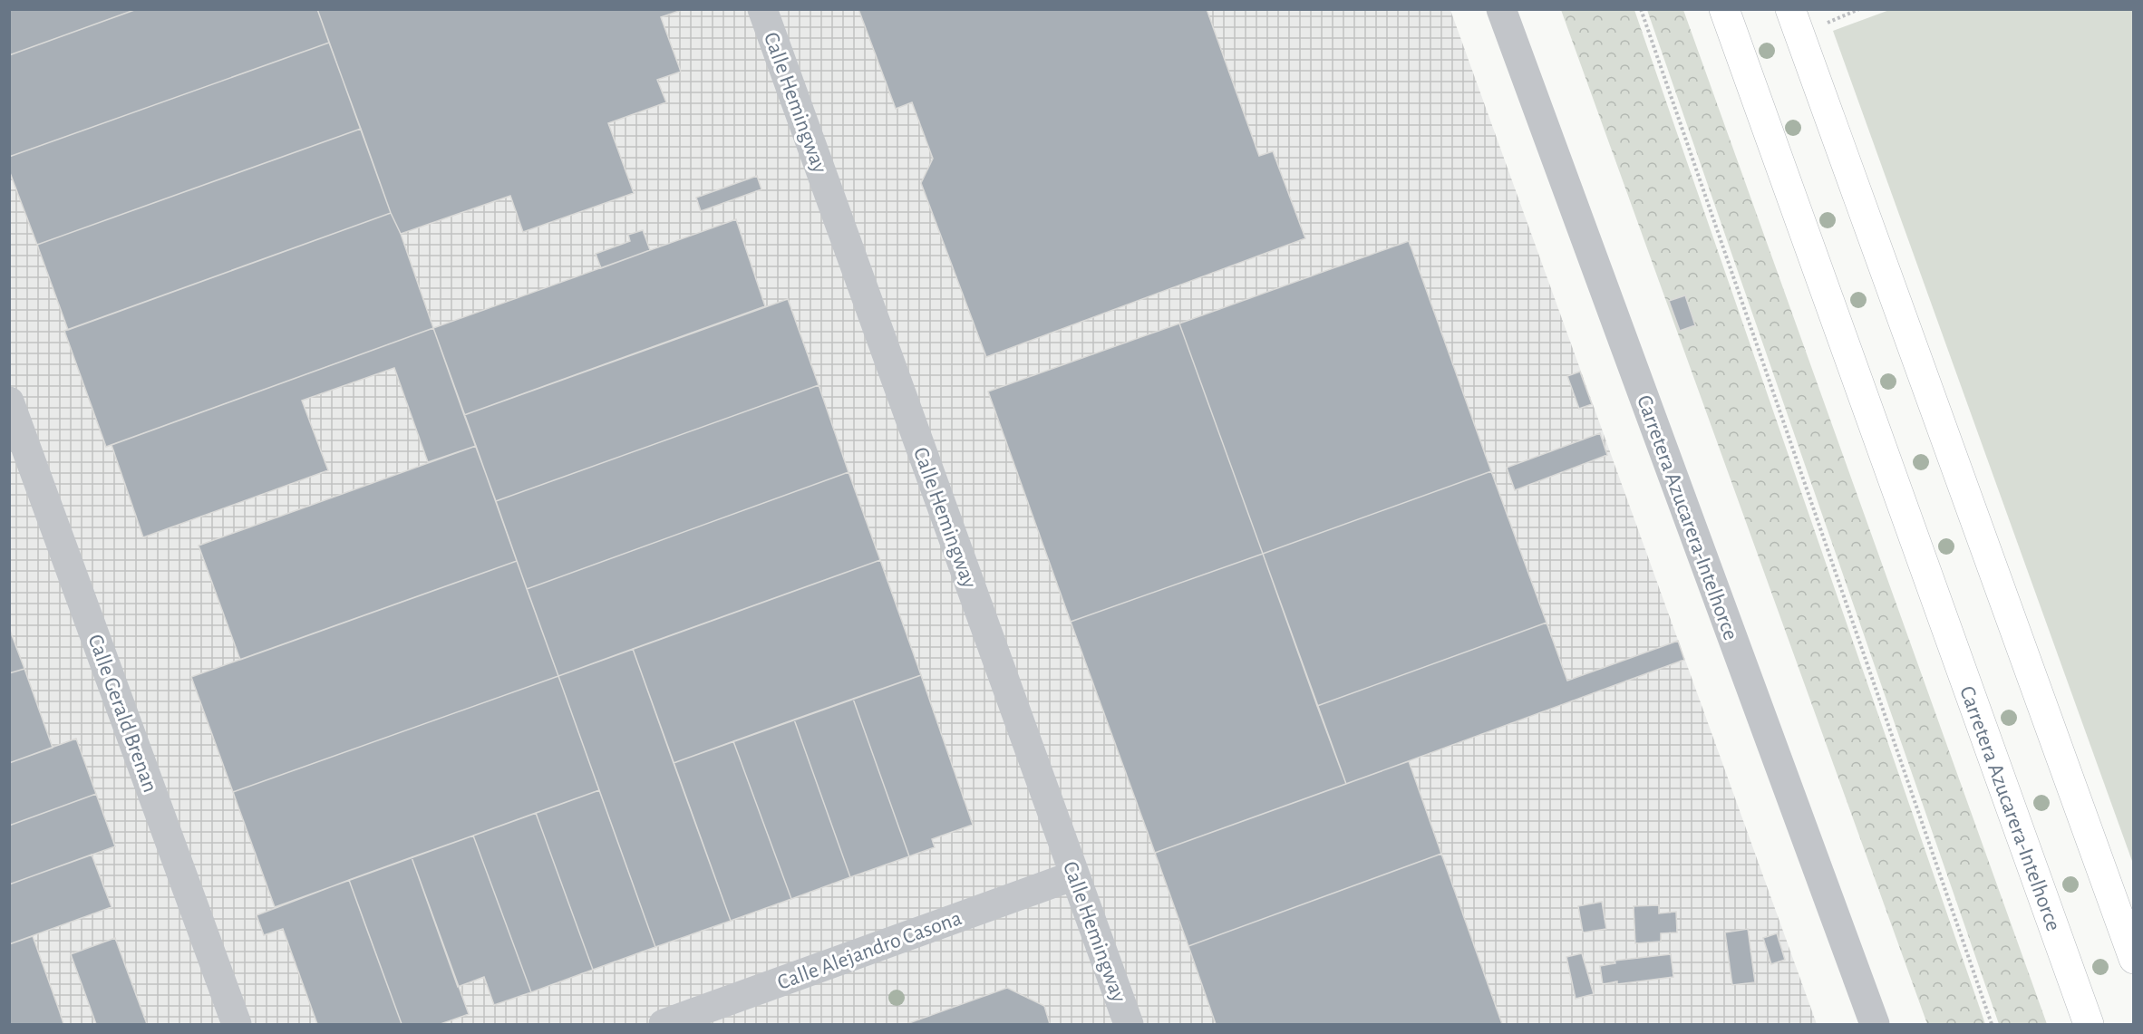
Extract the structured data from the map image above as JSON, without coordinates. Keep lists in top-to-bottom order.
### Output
{
  "streets": {
    "main road": ["Carretera Azucarera-Intelhorce"],
    "street": ["Calle Hemingway", "Calle Gerald Brenan", "Calle Alejandro Casona"]
  },
  "crossings": [
    ["Calle Hemingway", "Calle Alejandro Casona"]
  ]
}
